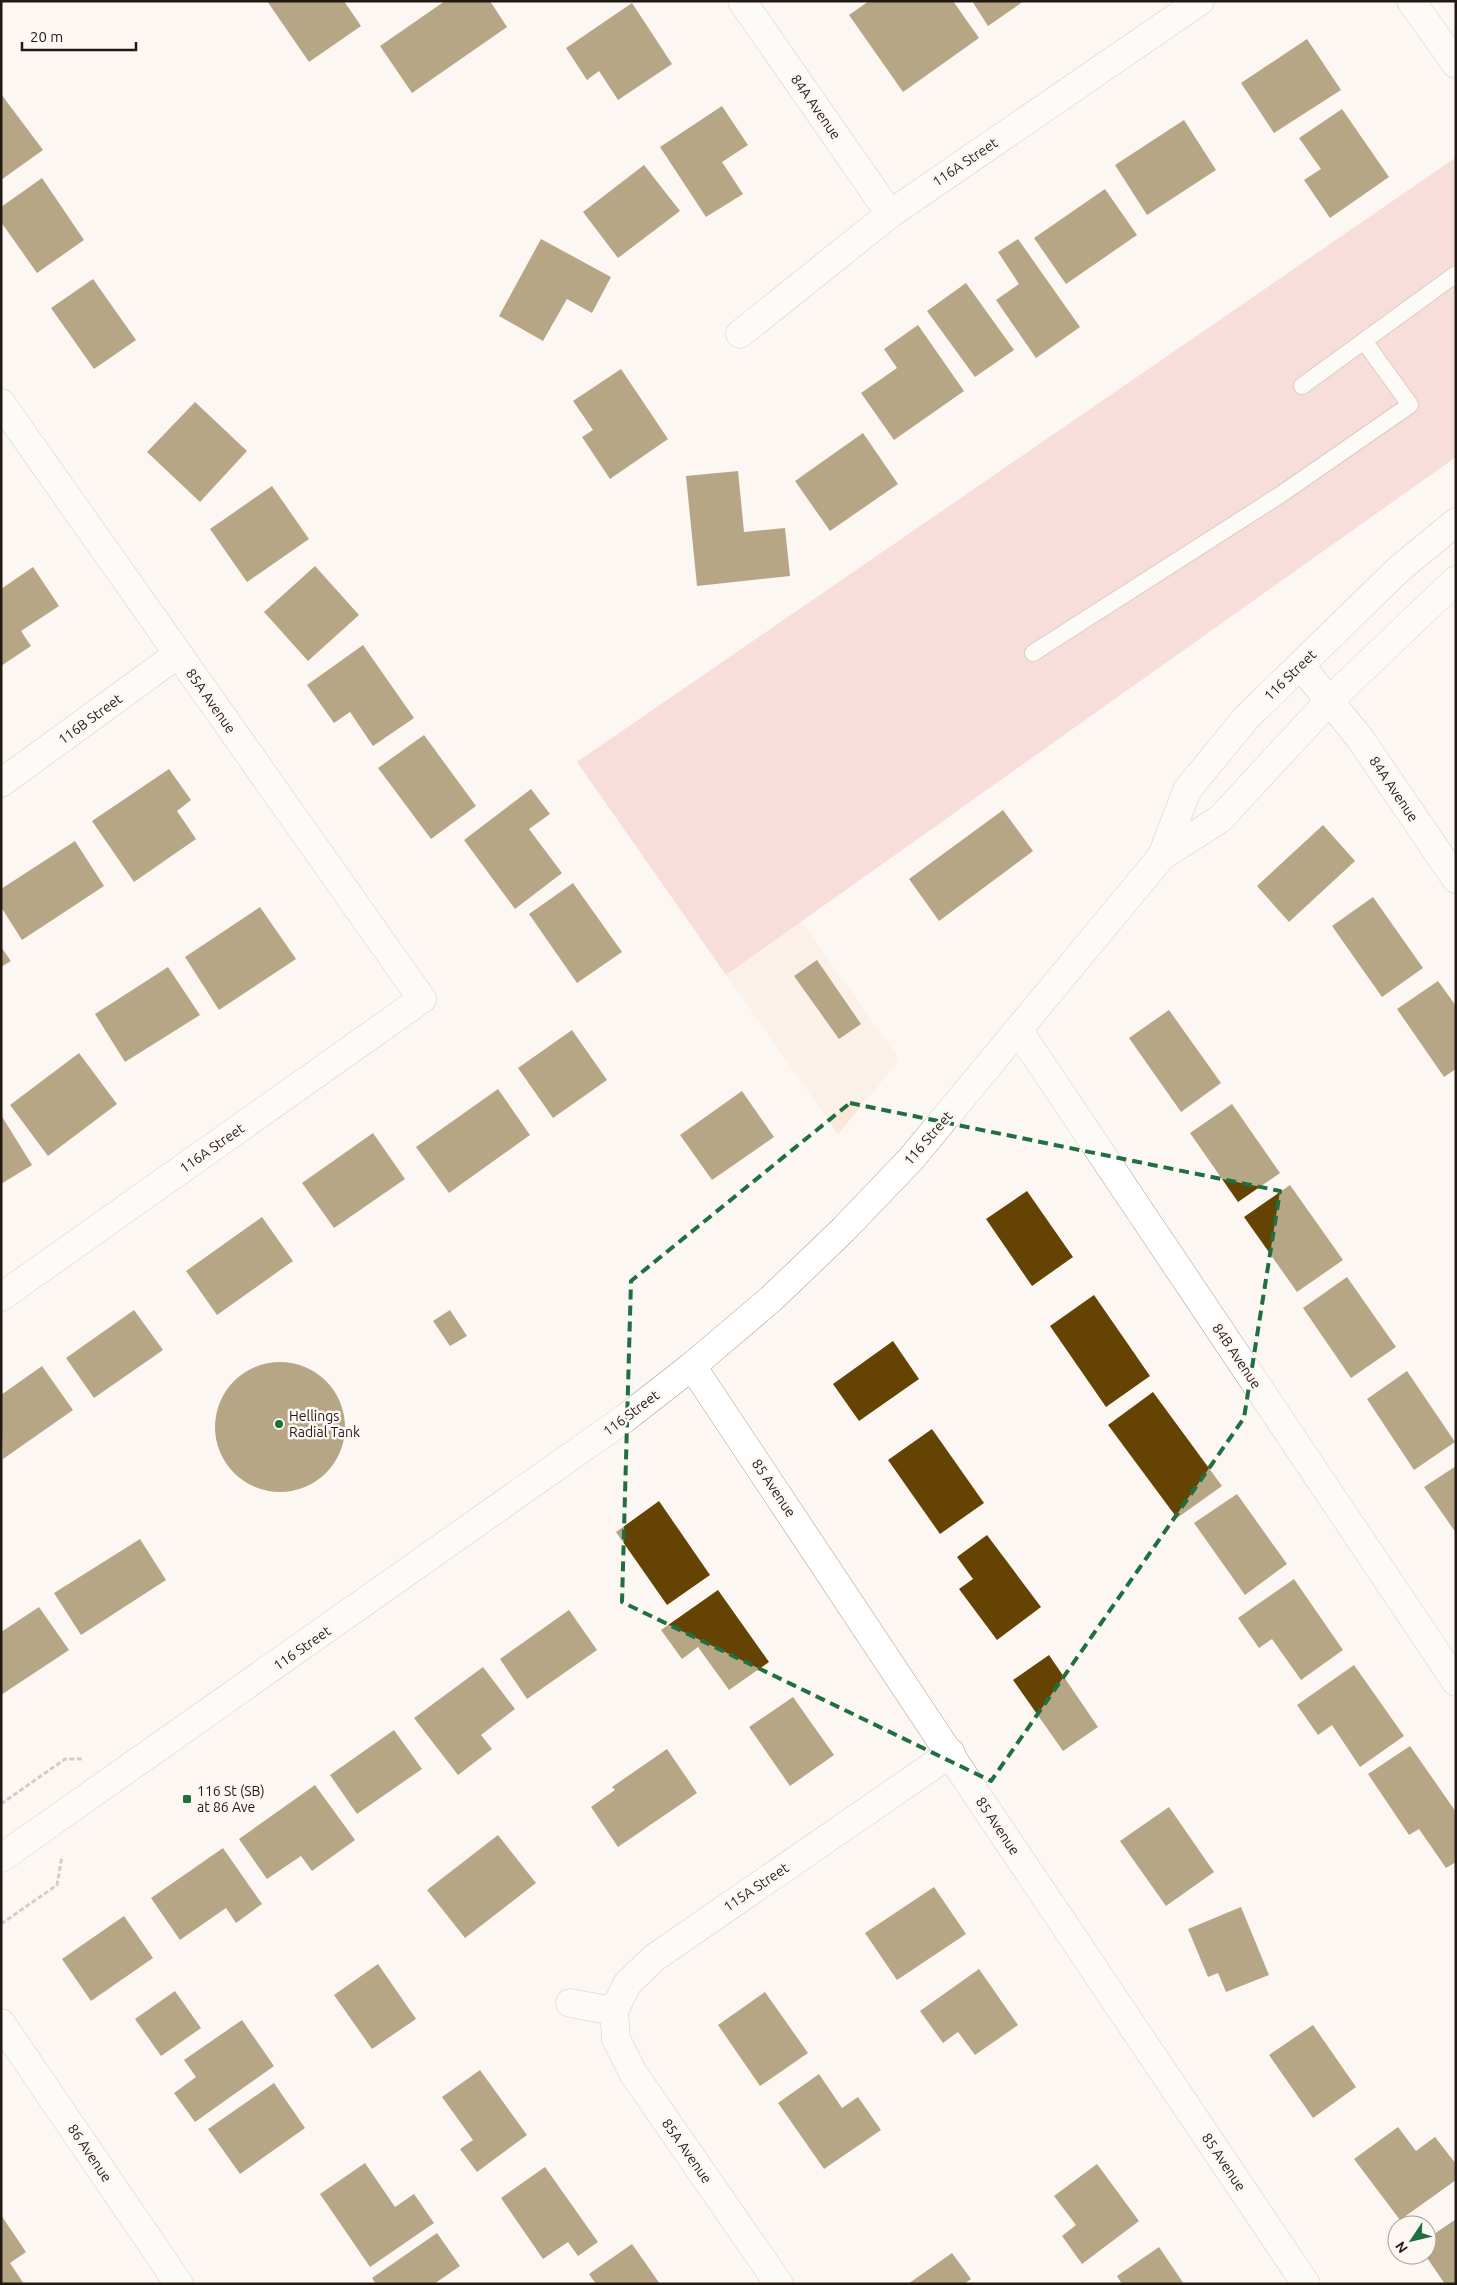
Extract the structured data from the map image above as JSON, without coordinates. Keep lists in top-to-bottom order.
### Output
{
  "streets": {
    "street": [
      "84A Avenue",
      "116A Street",
      "116 Street",
      "85A Avenue",
      "116B Street",
      "84B Avenue",
      "85 Avenue",
      "115A Street",
      "86 Avenue"
    ]
  },
  "crossings": [
    ["84A Avenue", "116A Street"],
    ["84A Avenue", "116 Street"],
    ["116A Street", "85A Avenue"],
    ["116 Street", "84B Avenue"],
    ["116 Street", "85 Avenue"],
    ["85A Avenue", "116B Street"],
    ["85A Avenue", "115A Street"],
    ["85 Avenue", "115A Street"]
  ],
  "places": {
    "other": ["Hellings Radial Tank"],
    "transit": ["116 St (SB) at 86 Ave"]
  },
  "scale_bar": "20 m",
  "north": "bottom left"
}
